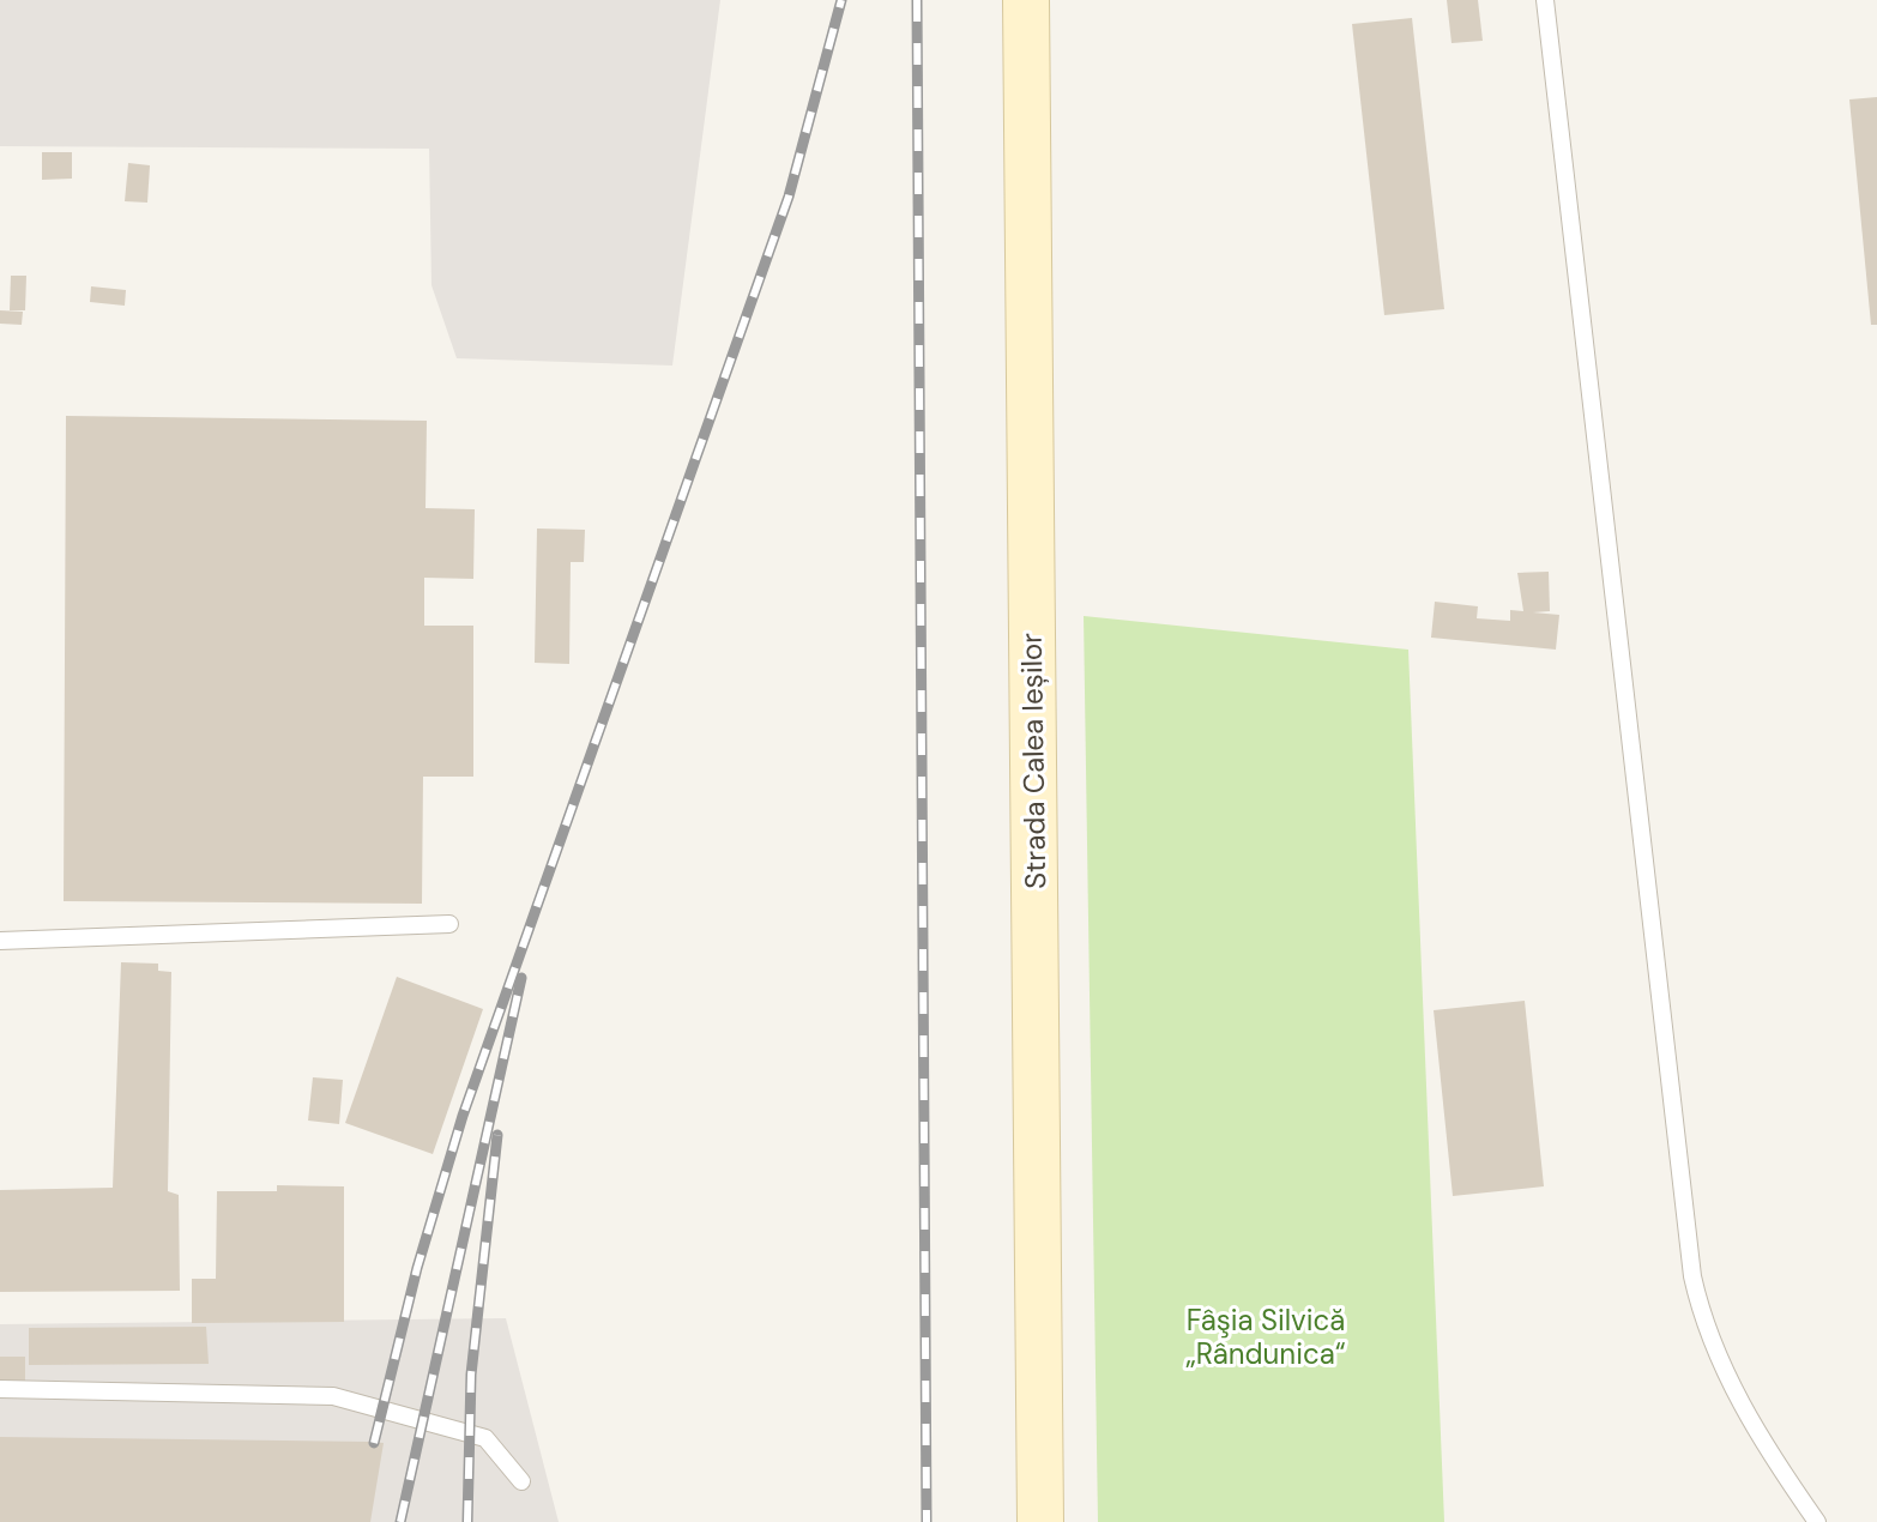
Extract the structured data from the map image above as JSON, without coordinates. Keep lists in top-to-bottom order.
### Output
{
  "streets": {
    "street": ["Strada Calea Ieșilor"]
  },
  "parks": ["Fâşia Silvică „Rândunica“"]
}
